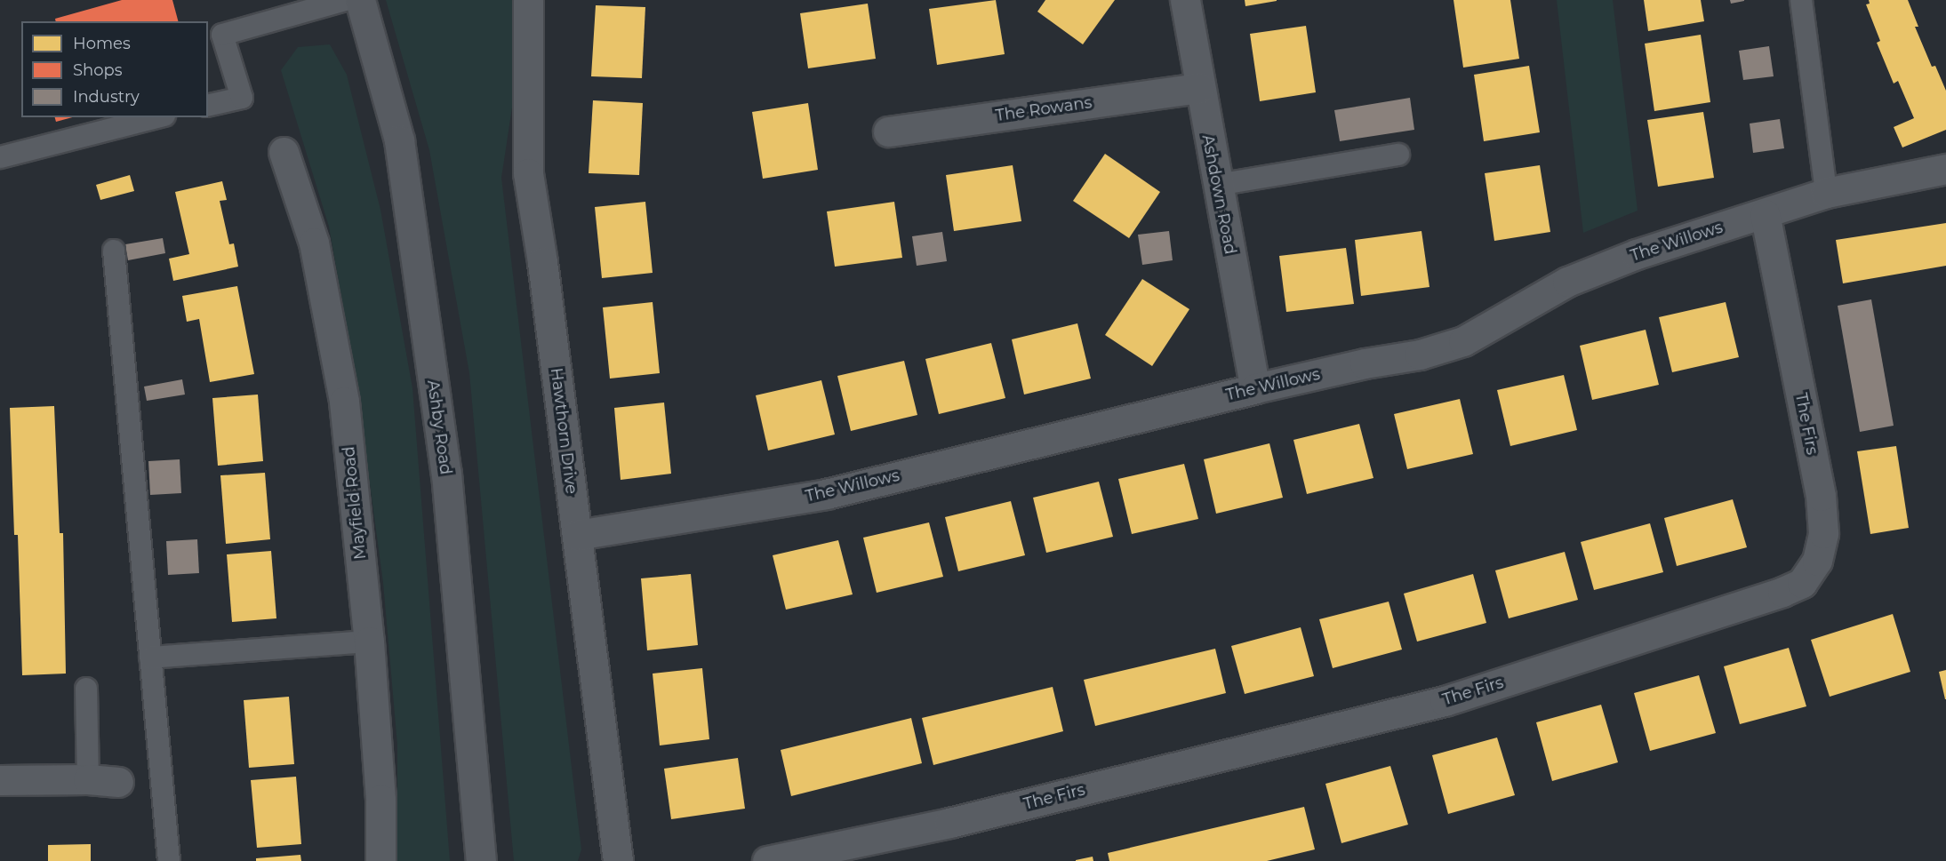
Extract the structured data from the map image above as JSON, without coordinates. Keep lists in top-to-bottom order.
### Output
{
  "streets": {
    "street": [
      "The Rowans",
      "Ashdown Road",
      "The Willows",
      "The Firs",
      "Ashby Road",
      "Hawthorn Drive",
      "Mayfield Road"
    ]
  },
  "crossings": [
    ["The Rowans", "Ashdown Road"],
    ["Ashdown Road", "The Willows"],
    ["The Willows", "The Firs"],
    ["The Willows", "Hawthorn Drive"]
  ],
  "legend": ["Homes", "Shops", "Industry"]
}
